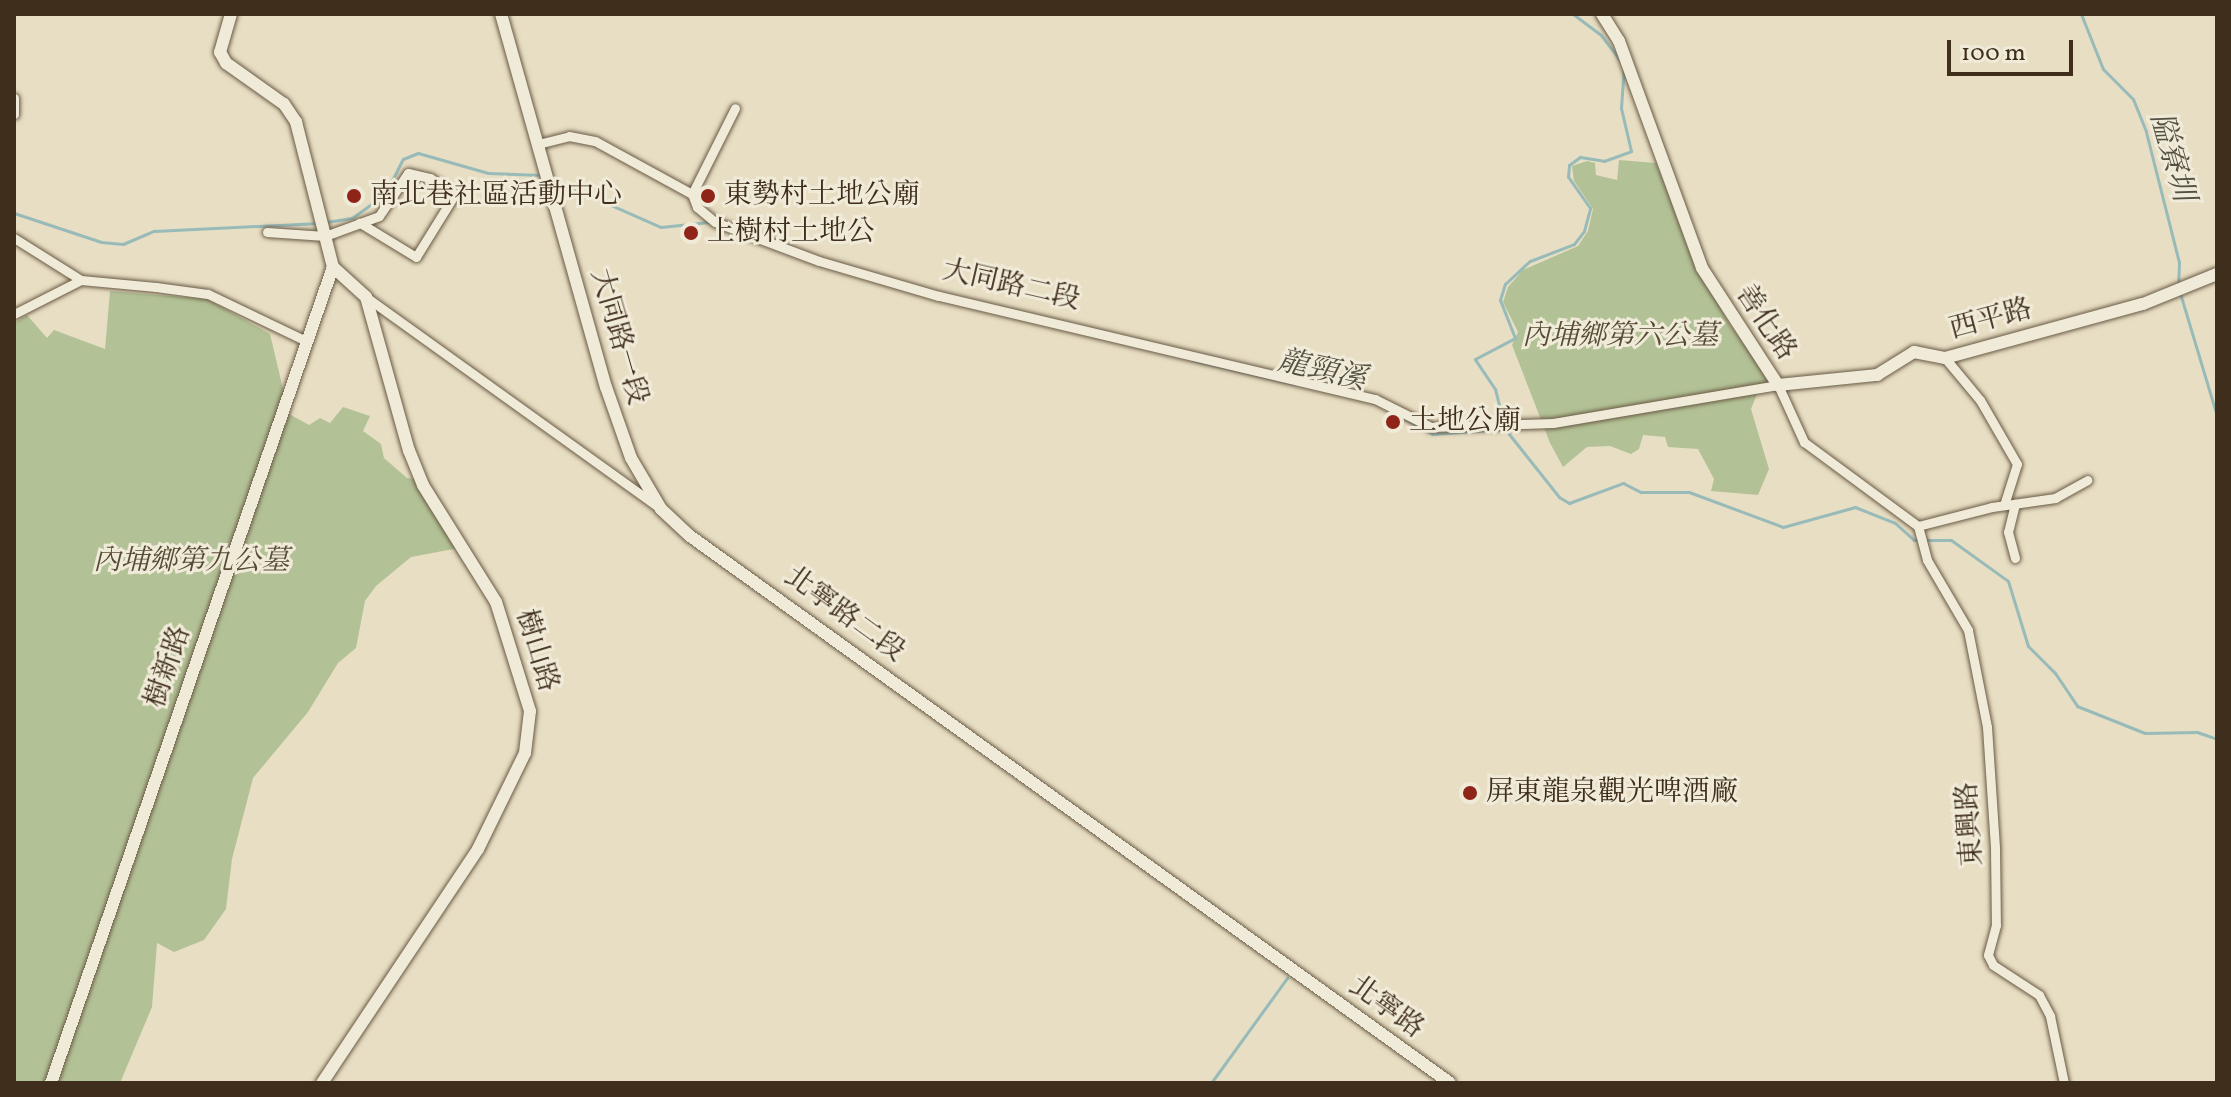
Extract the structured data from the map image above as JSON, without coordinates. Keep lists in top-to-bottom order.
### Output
{
  "streets": {
    "street": [
      "大同路二段",
      "西平路",
      "善化路",
      "大同路一段",
      "北寧路二段",
      "樹山路",
      "樹新路",
      "東興路",
      "北寧路"
    ]
  },
  "crossings": [
    ["大同路二段", "西平路"],
    ["大同路二段", "善化路"],
    ["大同路二段", "大同路一段"],
    ["西平路", "善化路"],
    ["善化路", "東興路"],
    ["大同路一段", "北寧路二段"],
    ["北寧路二段", "樹山路"],
    ["北寧路二段", "北寧路"]
  ],
  "water": ["隘寮圳", "龍頸溪"],
  "parks": ["內埔鄉第六公墓", "內埔鄉第九公墓"],
  "places": [
    "南北巷社區活動中心",
    "東勢村土地公廟",
    "上樹村土地公",
    "土地公廟",
    "屏東龍泉觀光啤酒廠"
  ],
  "scale_bar": "100 m"
}
